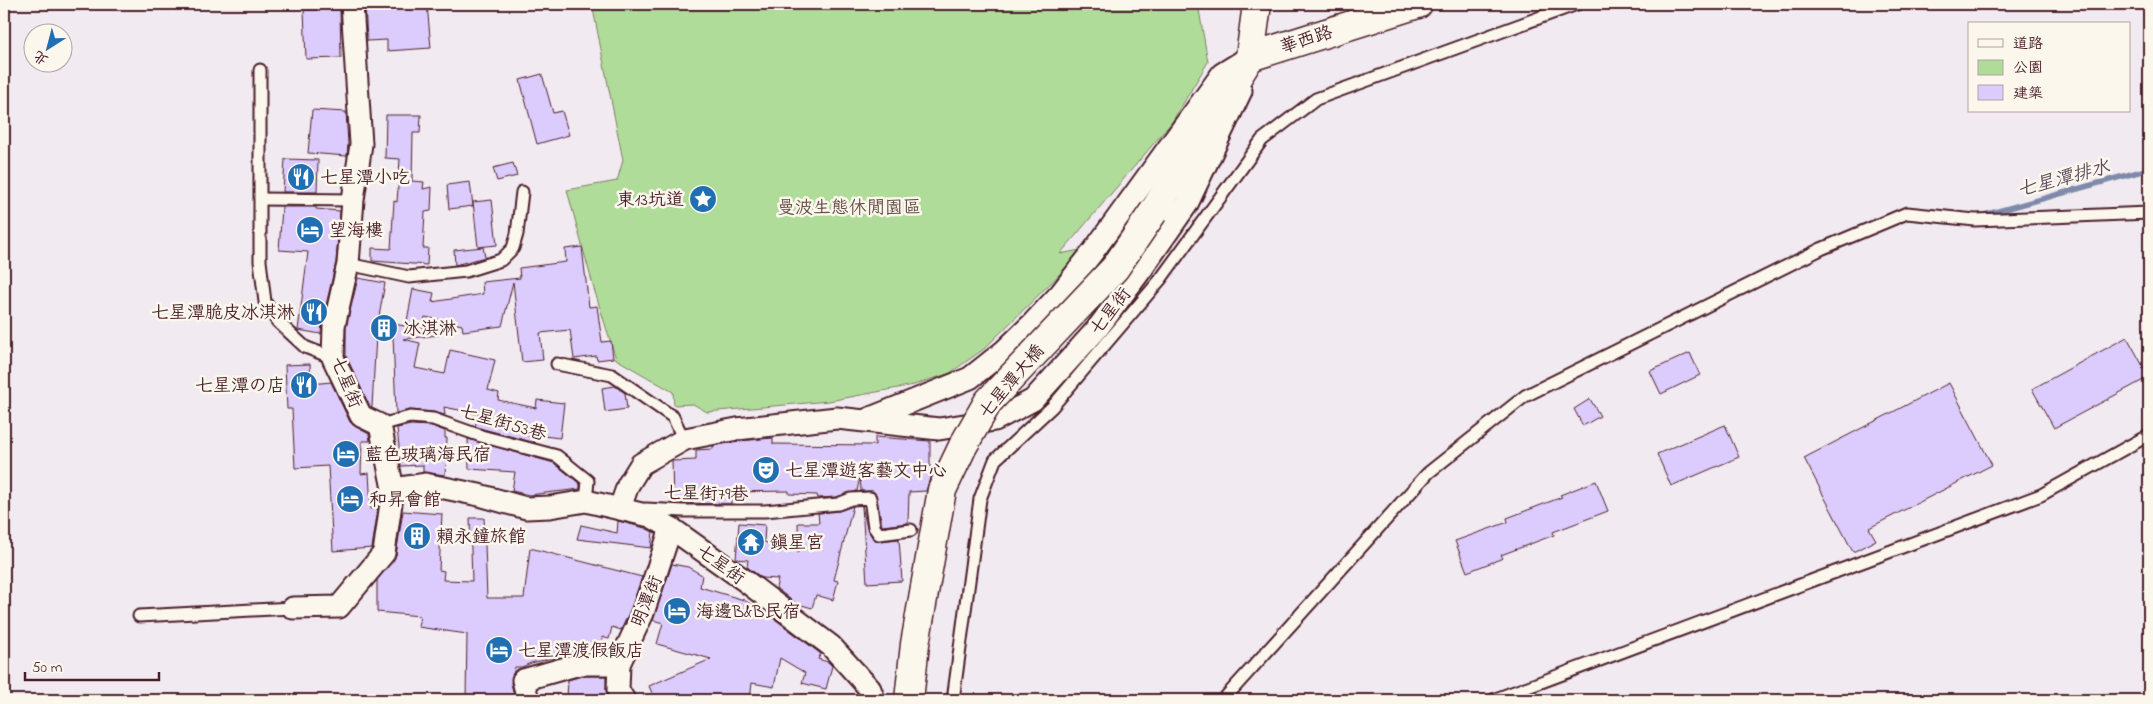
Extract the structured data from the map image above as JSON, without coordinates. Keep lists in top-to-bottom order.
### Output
{
  "streets": {
    "main road": ["華西路", "七星潭大橋"],
    "street": ["七星街", "明潭街"],
    "lane": ["七星街53巷", "七星街79巷"]
  },
  "crossings": [
    ["華西路", "七星街"],
    ["華西路", "七星潭大橋"],
    ["七星街", "七星潭大橋"],
    ["七星街", "七星街53巷"],
    ["七星街", "七星街79巷"],
    ["七星街", "明潭街"]
  ],
  "water": ["七星潭排水"],
  "parks": ["曼波生態休閒園區"],
  "places": {
    "restaurant": ["七星潭小吃", "七星潭脆皮冰淇淋", "七星潭の店"],
    "place": ["東13坑道"],
    "hotel": [
      "望海樓",
      "藍色玻璃海民宿",
      "和昇會館",
      "海邊B&B民宿",
      "七星潭渡假飯店"
    ],
    "building": ["冰淇淋", "賴永鐘旅館"],
    "theatre": ["七星潭遊客藝文中心"],
    "temple": ["鎮星宮"]
  },
  "legend": ["道路", "公園", "建築"],
  "scale_bar": "50 m",
  "north": "bottom left"
}
